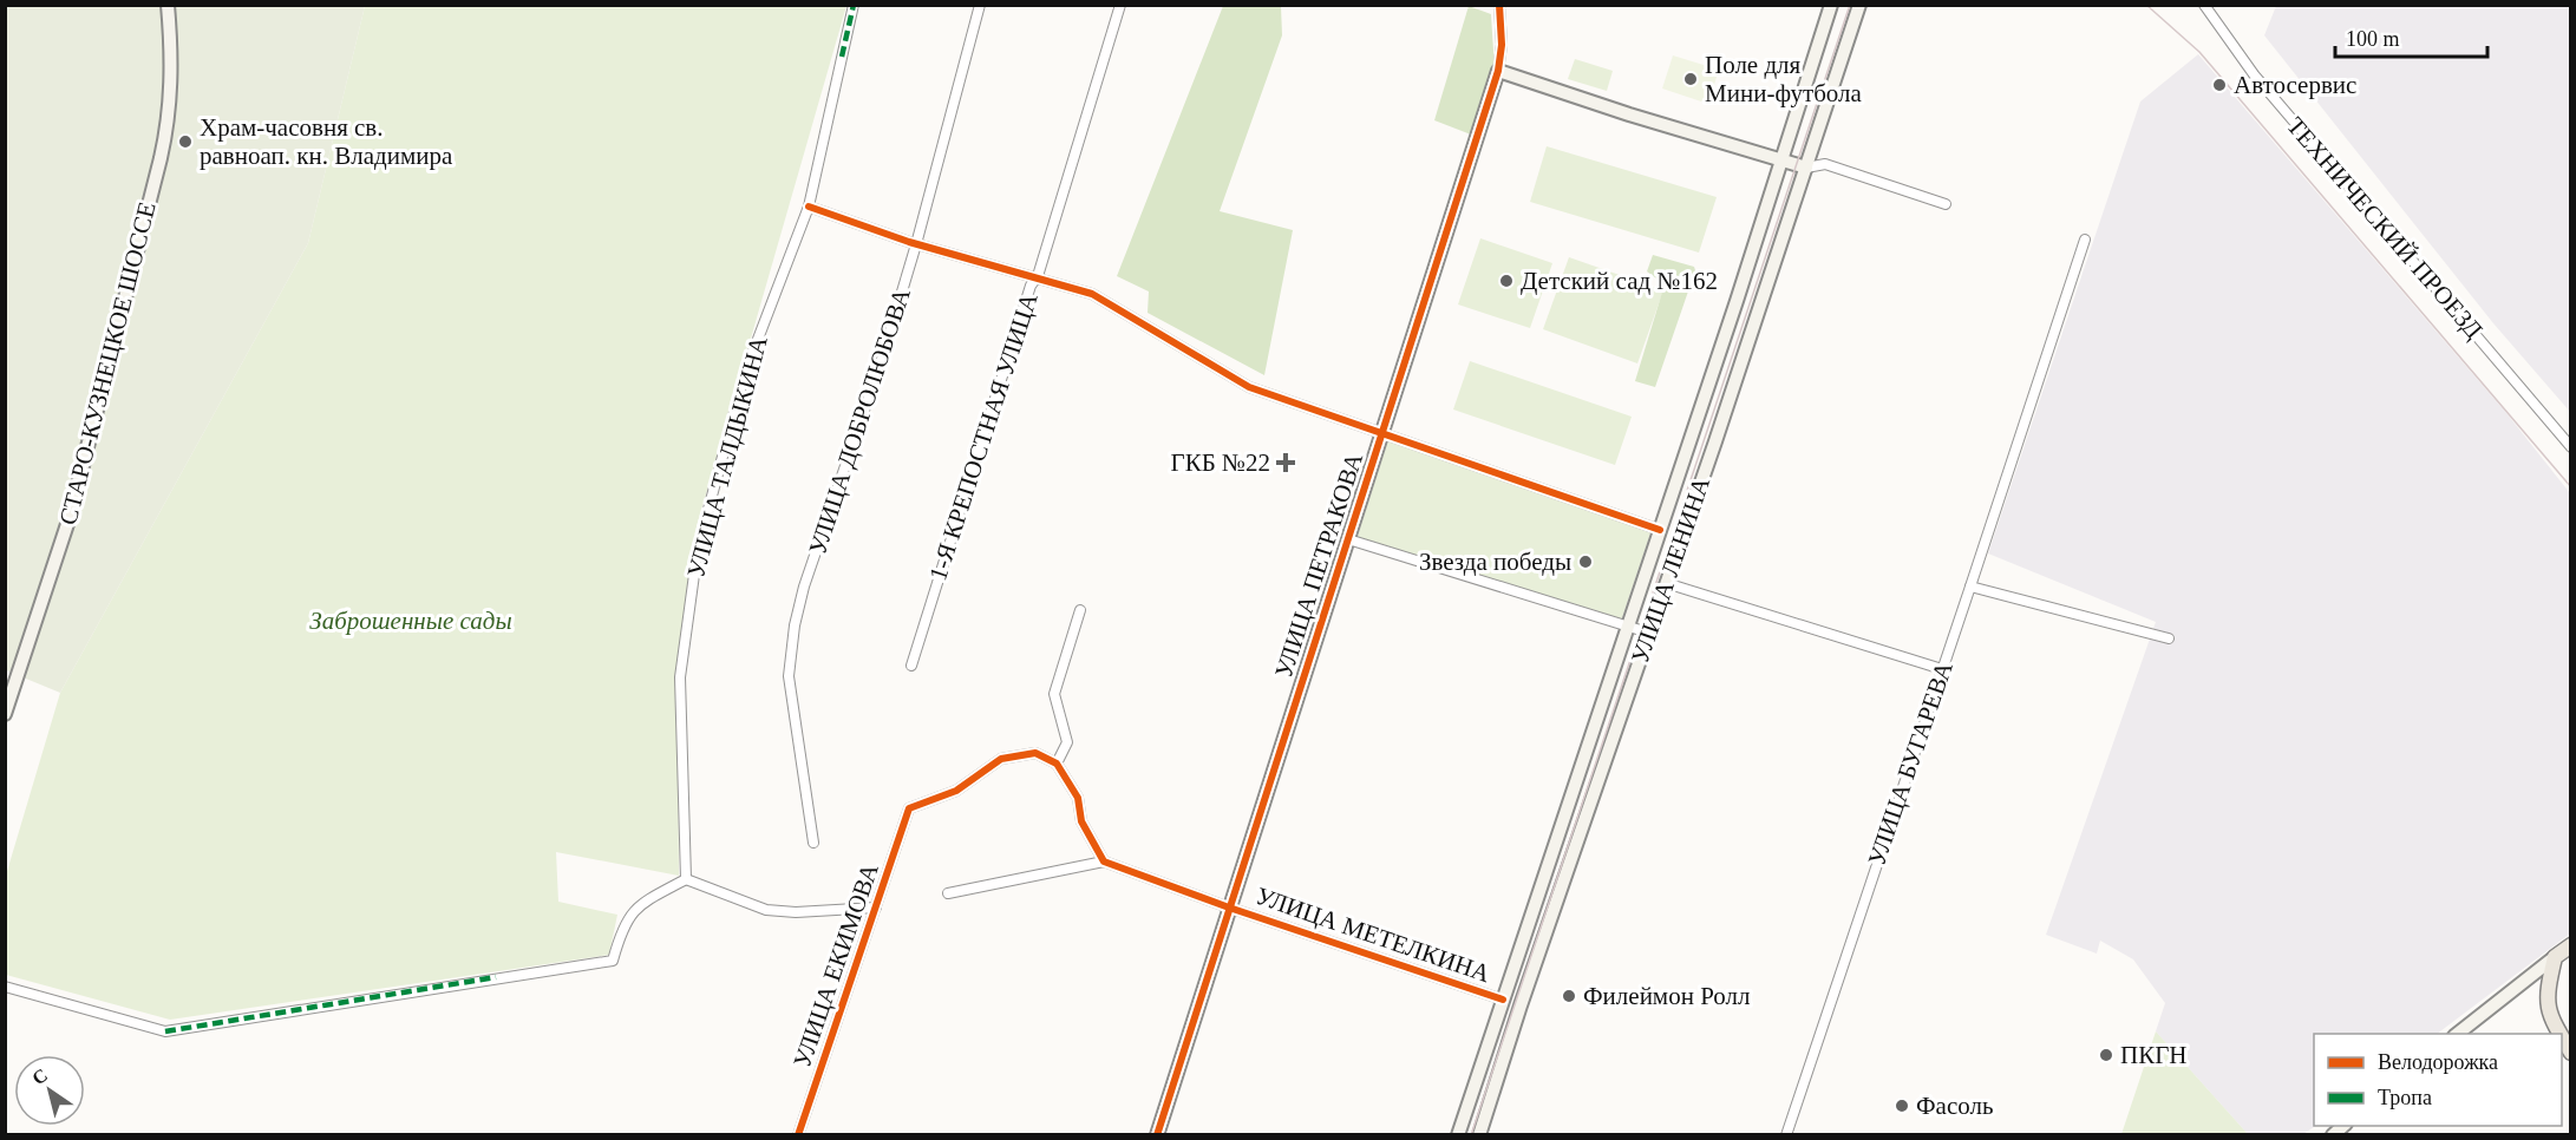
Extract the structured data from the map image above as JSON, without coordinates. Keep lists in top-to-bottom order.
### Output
{
  "streets": {
    "main road": ["СТАРО-КУЗНЕЦКОЕ ШОССЕ", "УЛИЦА ПЕТРАКОВА", "УЛИЦА ЛЕНИНА"],
    "street": [
      "ТЕХНИЧЕСКИЙ ПРОЕЗД",
      "УЛИЦА ДОБРОЛЮБОВА",
      "1-Я КРЕПОСТНАЯ УЛИЦА",
      "УЛИЦА ТАЛДЫКИНА",
      "УЛИЦА БУГАРЕВА",
      "УЛИЦА МЕТЕЛКИНА",
      "УЛИЦА ЕКИМОВА"
    ]
  },
  "crossings": [
    ["УЛИЦА ПЕТРАКОВА", "УЛИЦА МЕТЕЛКИНА"],
    ["УЛИЦА ЛЕНИНА", "УЛИЦА МЕТЕЛКИНА"]
  ],
  "parks": ["Заброшенные сады"],
  "places": {
    "other": [
      "Поле для Мини-футбола",
      "Автосервис",
      "Храм-часовня св. равноап. кн. Владимира",
      "Детский сад №162",
      "Звезда победы",
      "Филеймон Ролл",
      "ПКГН",
      "Фасоль"
    ],
    "health": ["ГКБ №22"]
  },
  "legend": ["Велодорожка", "Тропа"],
  "scale_bar": "100 m",
  "north": "top left"
}
